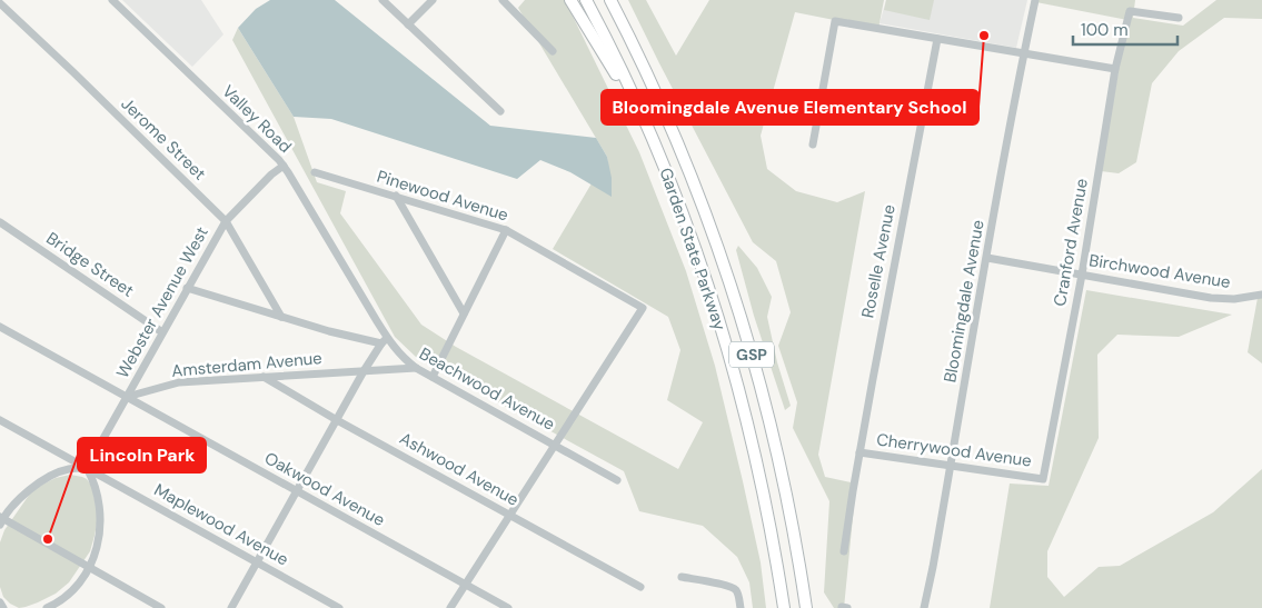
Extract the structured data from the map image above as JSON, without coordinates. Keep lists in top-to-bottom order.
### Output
{
  "streets": {
    "highway": ["Garden State Parkway", "GSP"],
    "street": [
      "Valley Road",
      "Jerome Street",
      "Pinewood Avenue",
      "Cranford Avenue",
      "Roselle Avenue",
      "Bridge Street",
      "Birchwood Avenue",
      "Bloomingdale Avenue",
      "Webster Avenue West",
      "Amsterdam Avenue",
      "Beachwood Avenue",
      "Cherrywood Avenue",
      "Ashwood Avenue",
      "Oakwood Avenue",
      "Maplewood Avenue"
    ]
  },
  "crossings": [
    ["Valley Road", "Webster Avenue West"],
    ["Valley Road", "Beachwood Avenue"],
    ["Jerome Street", "Webster Avenue West"],
    ["Pinewood Avenue", "Beachwood Avenue"],
    ["Cranford Avenue", "Birchwood Avenue"],
    ["Cranford Avenue", "Cherrywood Avenue"],
    ["Roselle Avenue", "Cherrywood Avenue"],
    ["Bridge Street", "Webster Avenue West"],
    ["Birchwood Avenue", "Bloomingdale Avenue"],
    ["Bloomingdale Avenue", "Cherrywood Avenue"],
    ["Webster Avenue West", "Amsterdam Avenue"],
    ["Webster Avenue West", "Oakwood Avenue"],
    ["Webster Avenue West", "Maplewood Avenue"],
    ["Amsterdam Avenue", "Beachwood Avenue"],
    ["Amsterdam Avenue", "Ashwood Avenue"],
    ["Amsterdam Avenue", "Oakwood Avenue"]
  ],
  "places": ["Bloomingdale Avenue Elementary School", "Lincoln Park"],
  "scale_bar": "100 m"
}
